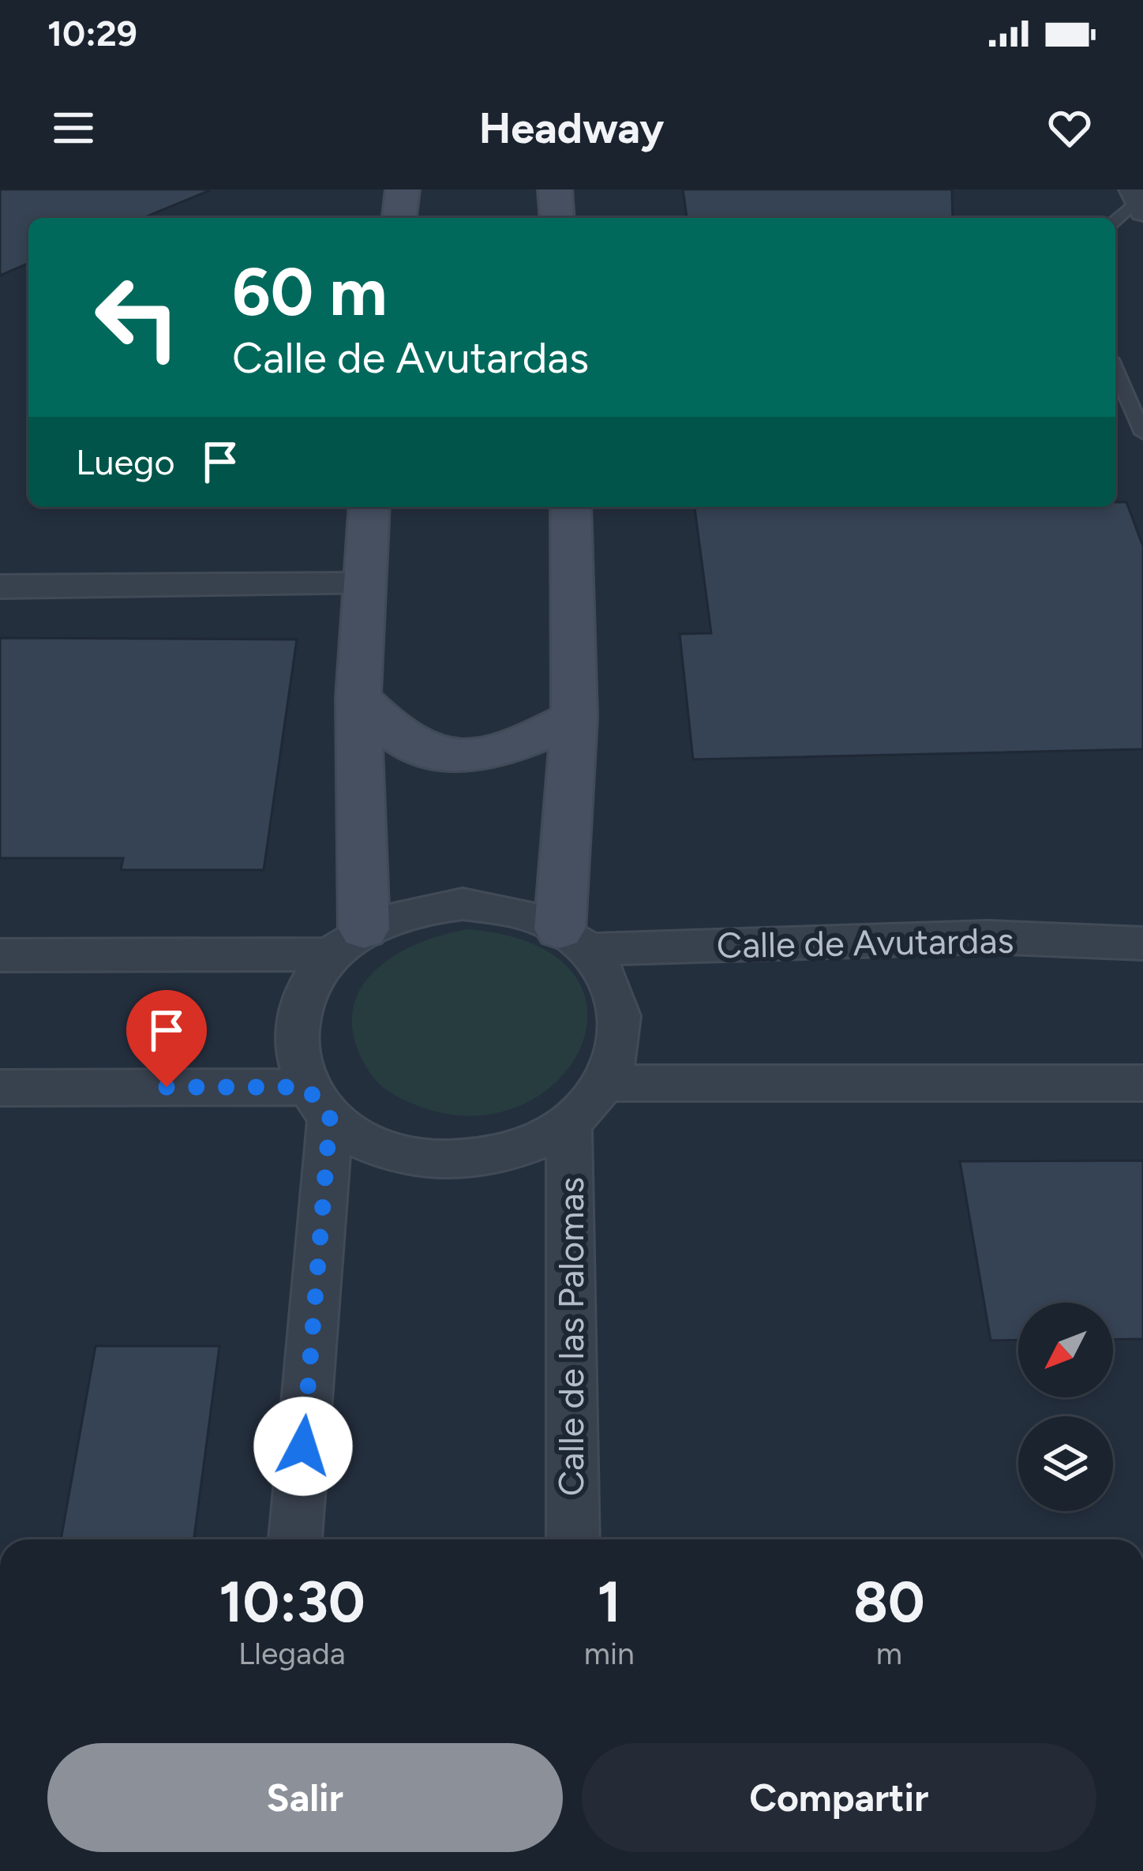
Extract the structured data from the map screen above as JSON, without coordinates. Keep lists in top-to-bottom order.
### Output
{
  "streets": {
    "street": ["Calle de Avutardas", "Calle de las Palomas"]
  },
  "crossings": [
    ["Calle de Avutardas", "Calle de las Palomas"]
  ],
  "north": "bottom left",
  "page": {
    "status": "10:29",
    "header": "Headway",
    "turn": ["60 m", "Calle de Avutardas"],
    "then": "Luego",
    "eta": [
      "10:30",
      "Llegada",
      "1",
      "min",
      "80",
      "m"
    ],
    "buttons": ["Salir", "Compartir"]
  }
}
